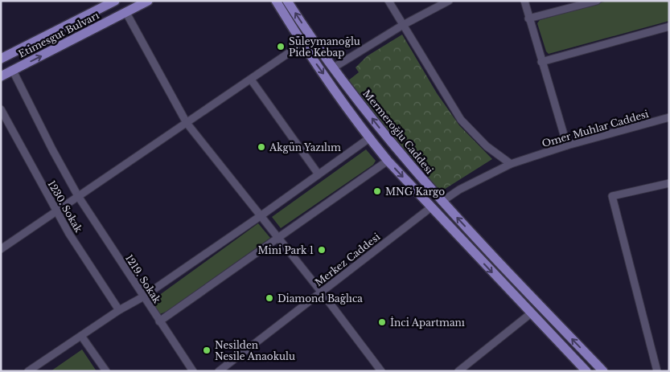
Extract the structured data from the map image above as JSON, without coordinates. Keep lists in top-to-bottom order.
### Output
{
  "streets": {
    "main road": ["Etimesgut Bulvarı", "Mermeroğlu Caddesi"],
    "street": [
      "Omer Muhlar Caddesi",
      "1230. Sokak",
      "Merkez Caddesi",
      "1219. Sokak"
    ]
  },
  "crossings": [
    ["Etimesgut Bulvarı", "1219. Sokak"],
    ["Omer Muhlar Caddesi", "Mermeroğlu Caddesi"]
  ],
  "places": [
    "Süleymanoğlu Pide Kebap",
    "Akgün Yazılım",
    "MNG Kargo",
    "Mini Park 1",
    "Diamond Bağlıca",
    "İnci Apartmanı",
    "Nesilden Nesile Anaokulu"
  ]
}
